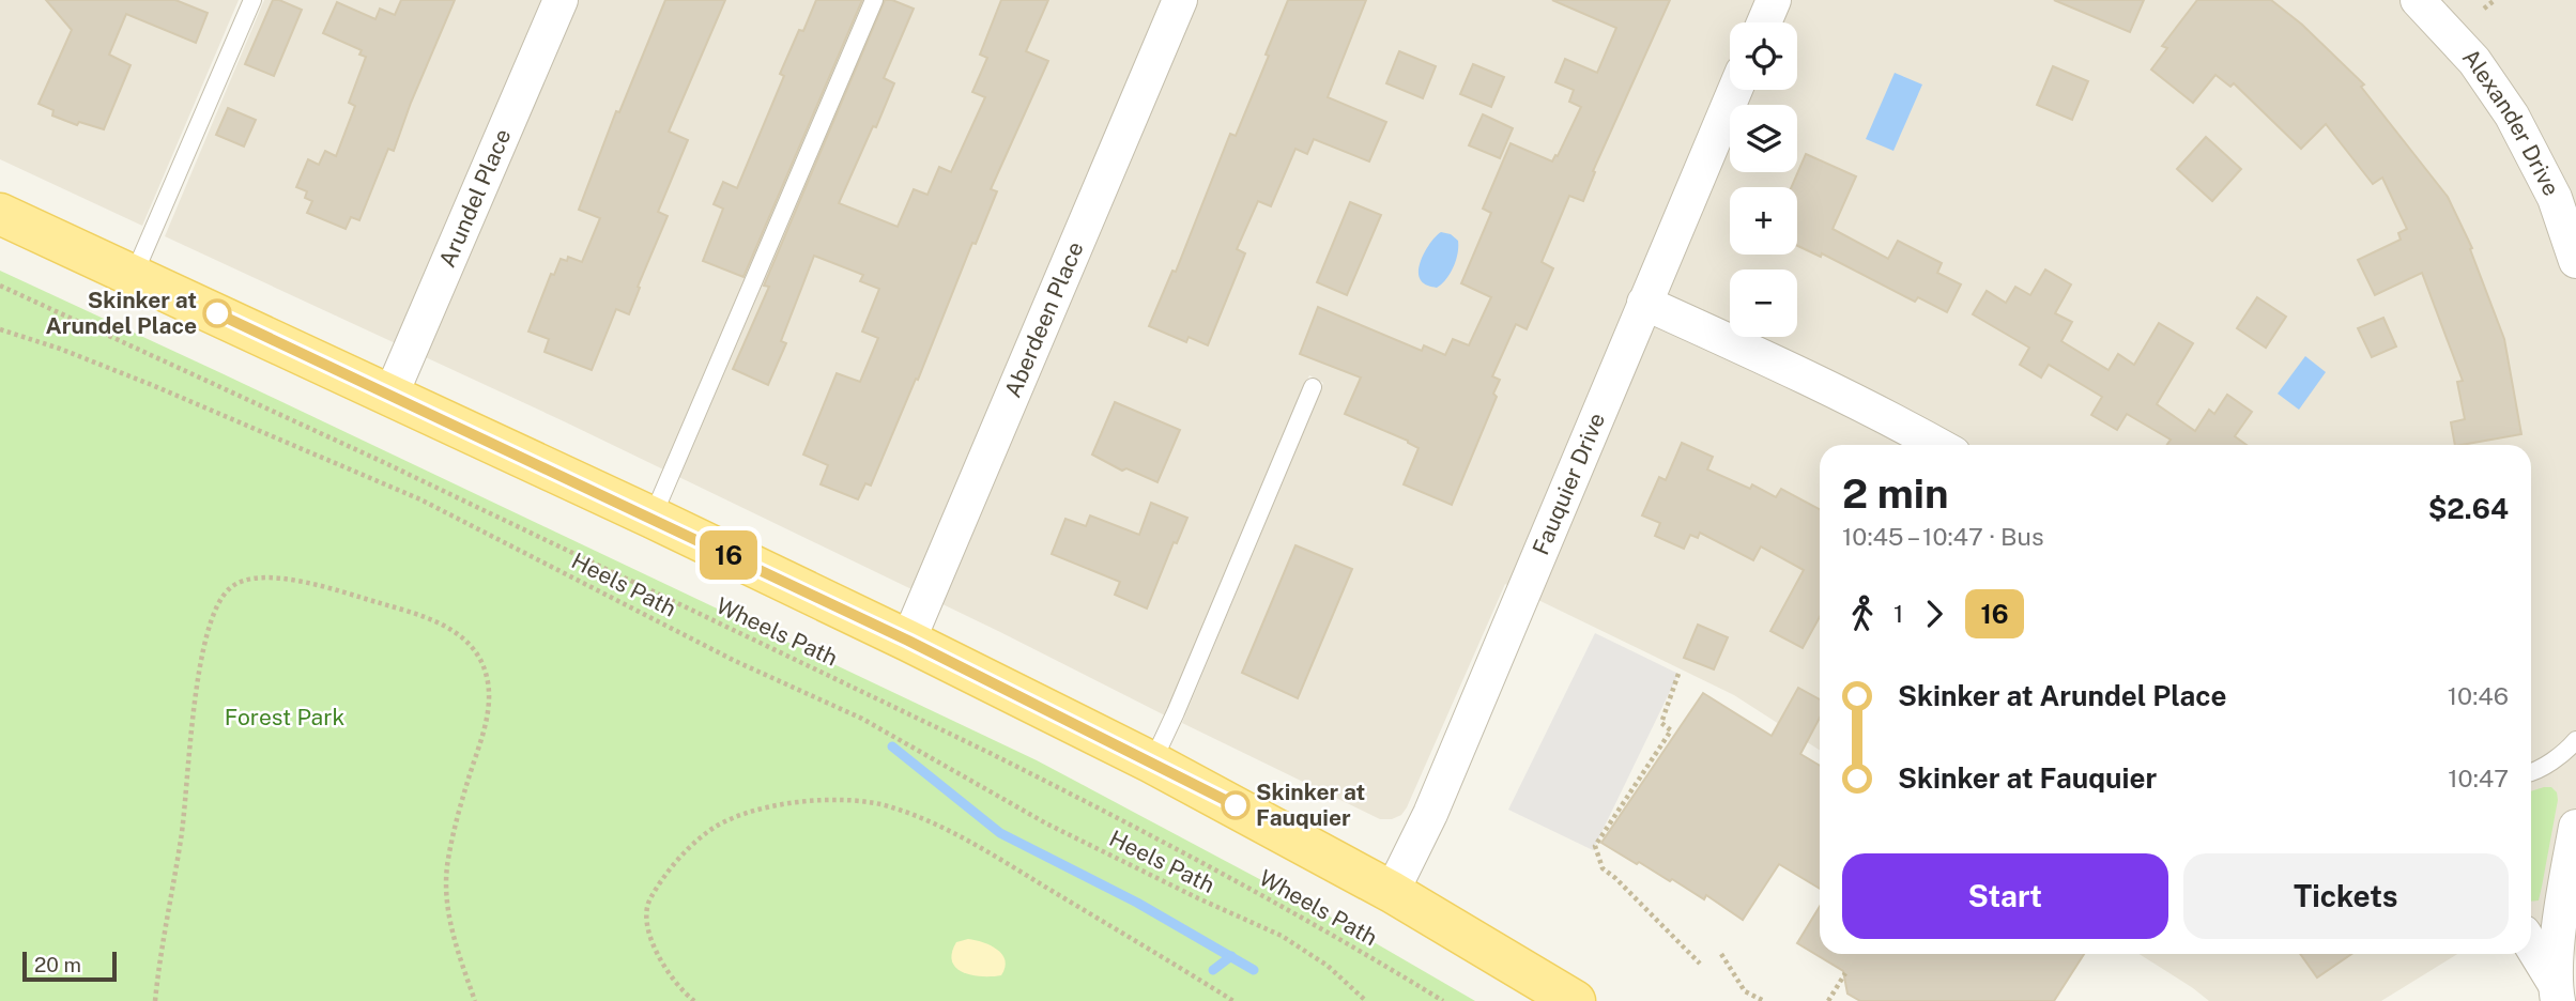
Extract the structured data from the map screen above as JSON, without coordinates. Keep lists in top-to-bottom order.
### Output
{
  "streets": {
    "street": [
      "Alexander Drive",
      "Arundel Place",
      "Aberdeen Place",
      "Fauquier Drive"
    ],
    "path": ["Heels Path", "Wheels Path"]
  },
  "parks": ["Forest Park"],
  "places": ["Skinker at Arundel Place", "Skinker at Fauquier"],
  "lines": ["bus line 16"],
  "scale_bar": "20 m",
  "page": {
    "on_map": "16",
    "map_buttons": ["+", "−"],
    "heading": ["2 min", "10:45 – 10:47 · Bus", "$2.64"],
    "legs": ["1", "16"],
    "list": [
      {
        "name": "Skinker at Arundel Place",
        "value": "10:46"
      },
      {
        "name": "Skinker at Fauquier",
        "value": "10:47"
      }
    ],
    "buttons": ["Start", "Tickets"],
    "scale": "20 m"
  }
}
